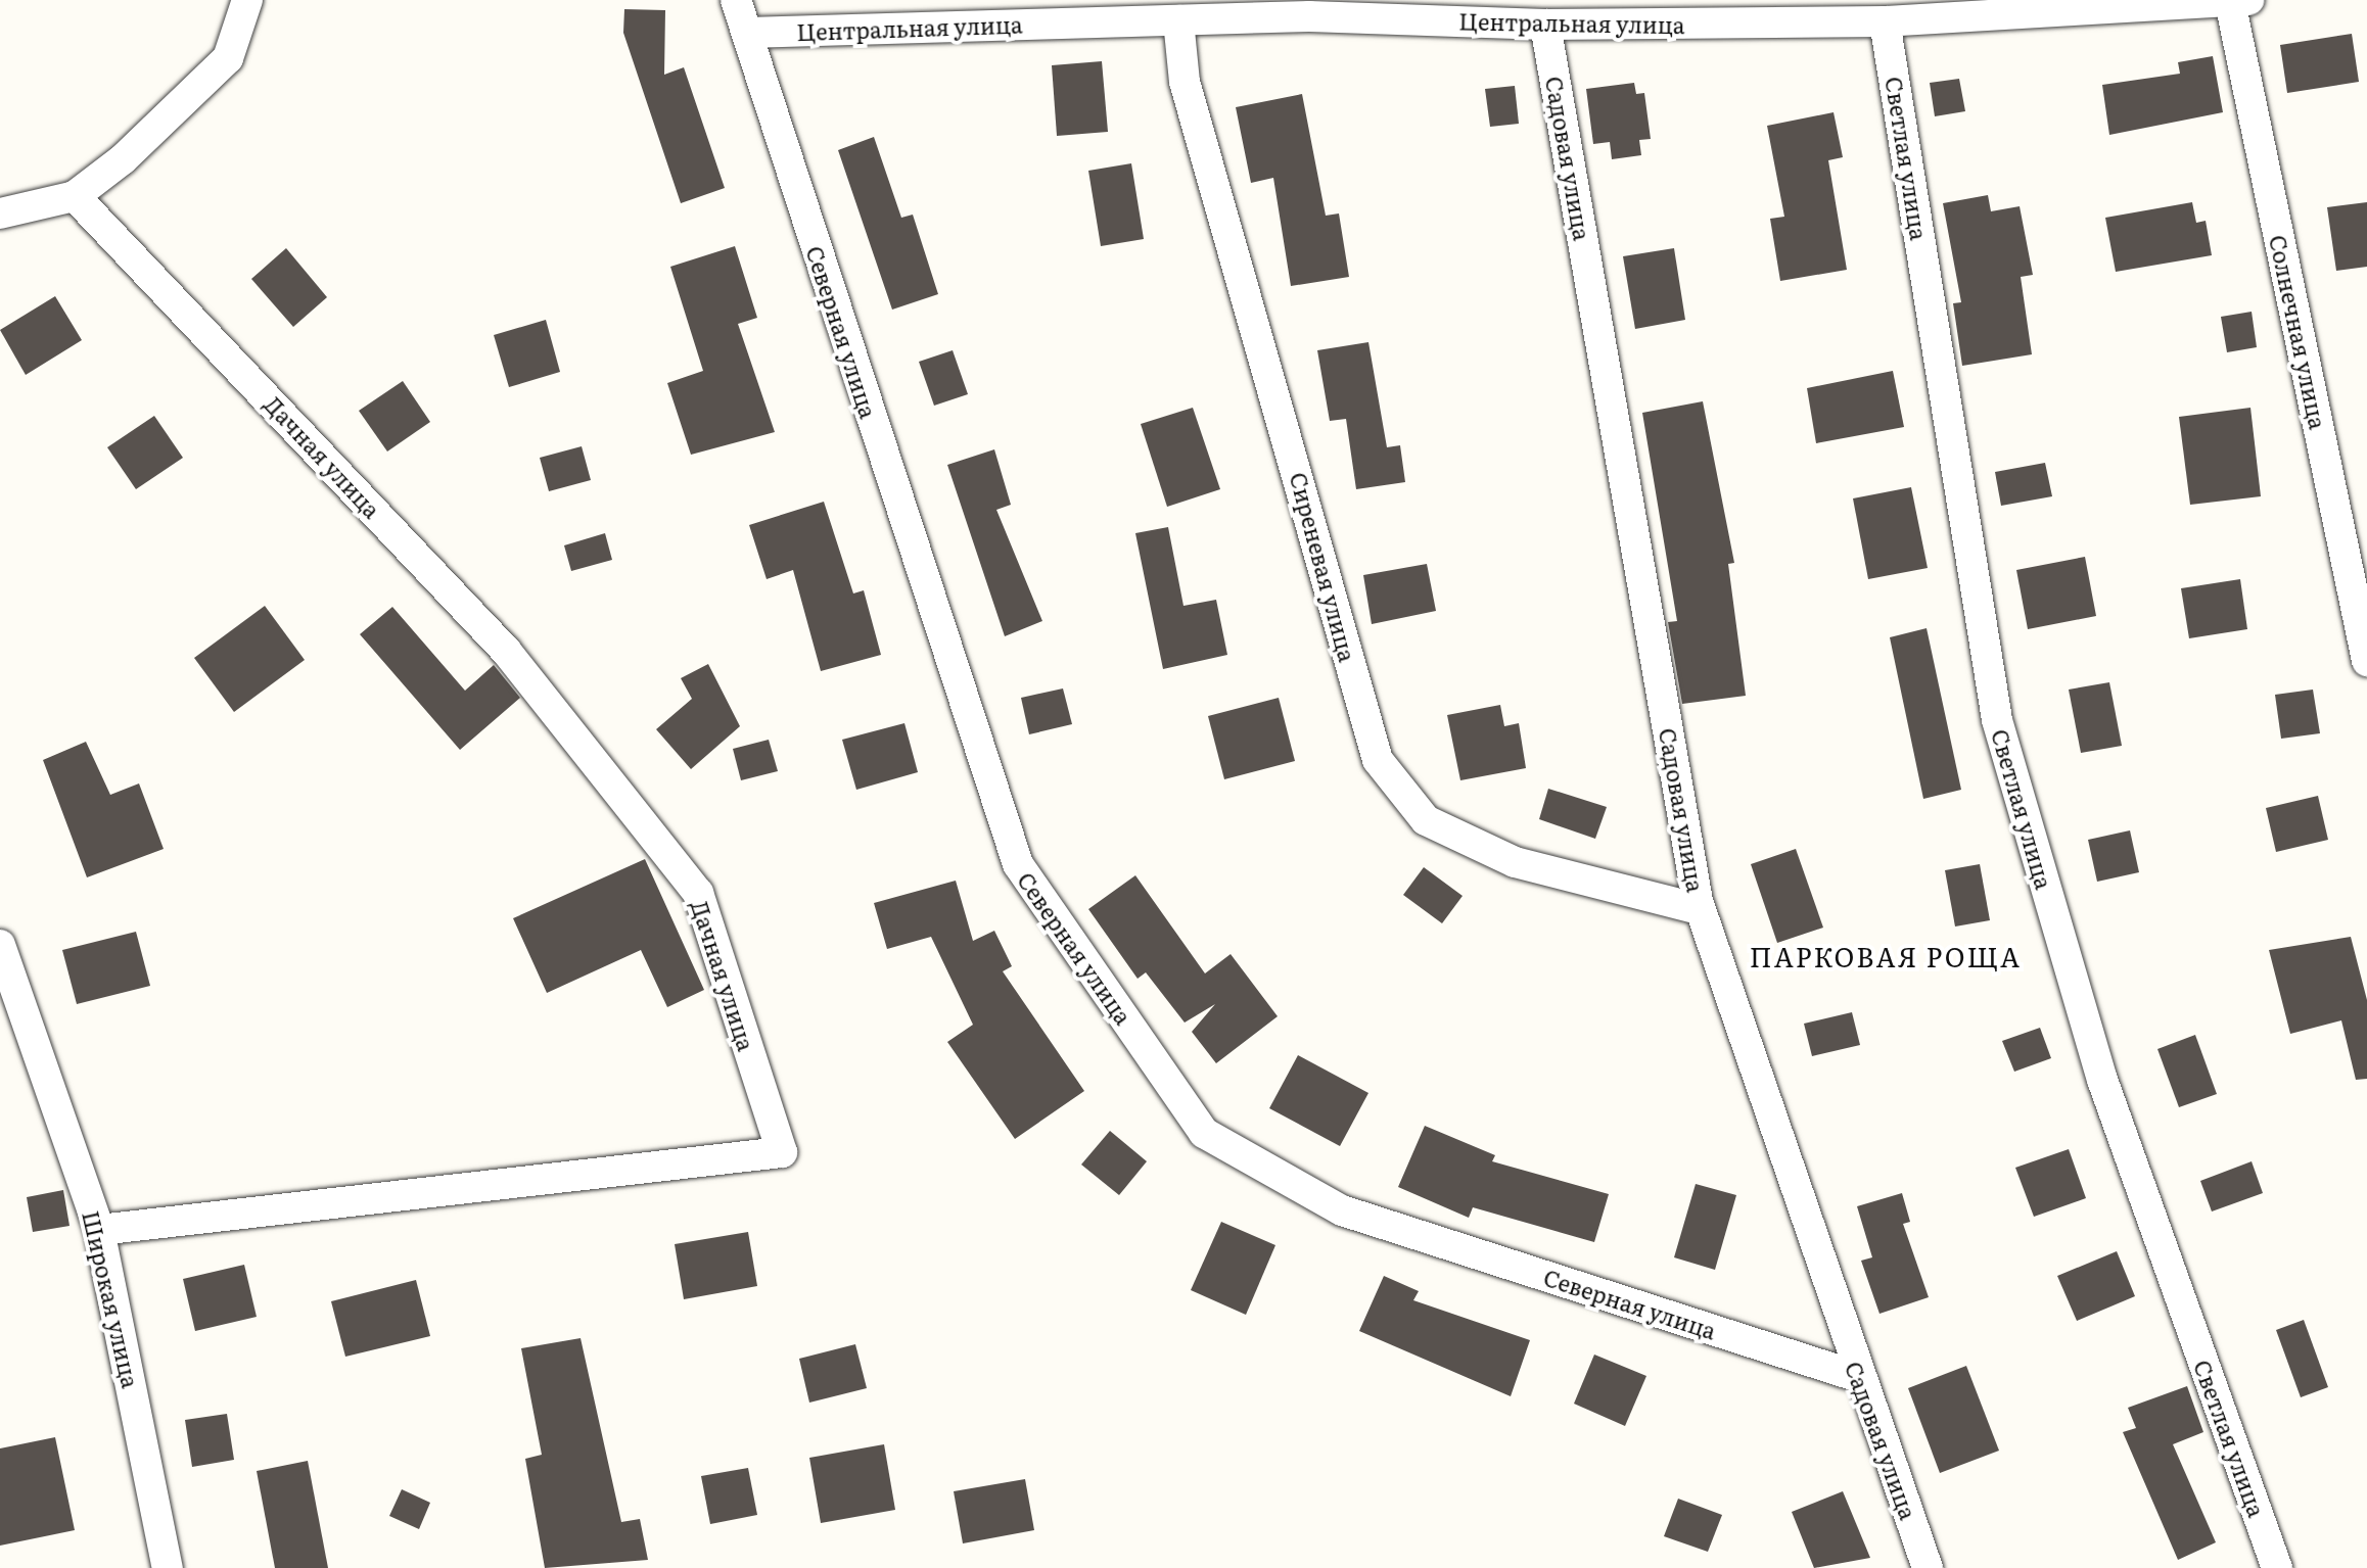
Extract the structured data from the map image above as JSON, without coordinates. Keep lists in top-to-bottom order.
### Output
{
  "streets": {
    "street": [
      "Центральная улица",
      "Садовая улица",
      "Светлая улица",
      "Северная улица",
      "Солнечная улица",
      "Дачная улица",
      "Сиреневая улица",
      "Широкая улица"
    ]
  },
  "crossings": [
    ["Центральная улица", "Садовая улица"],
    ["Центральная улица", "Светлая улица"],
    ["Центральная улица", "Северная улица"],
    ["Центральная улица", "Солнечная улица"],
    ["Центральная улица", "Сиреневая улица"],
    ["Садовая улица", "Северная улица"],
    ["Садовая улица", "Сиреневая улица"],
    ["Дачная улица", "Широкая улица"]
  ],
  "districts": ["ПАРКОВАЯ РОЩА"]
}
